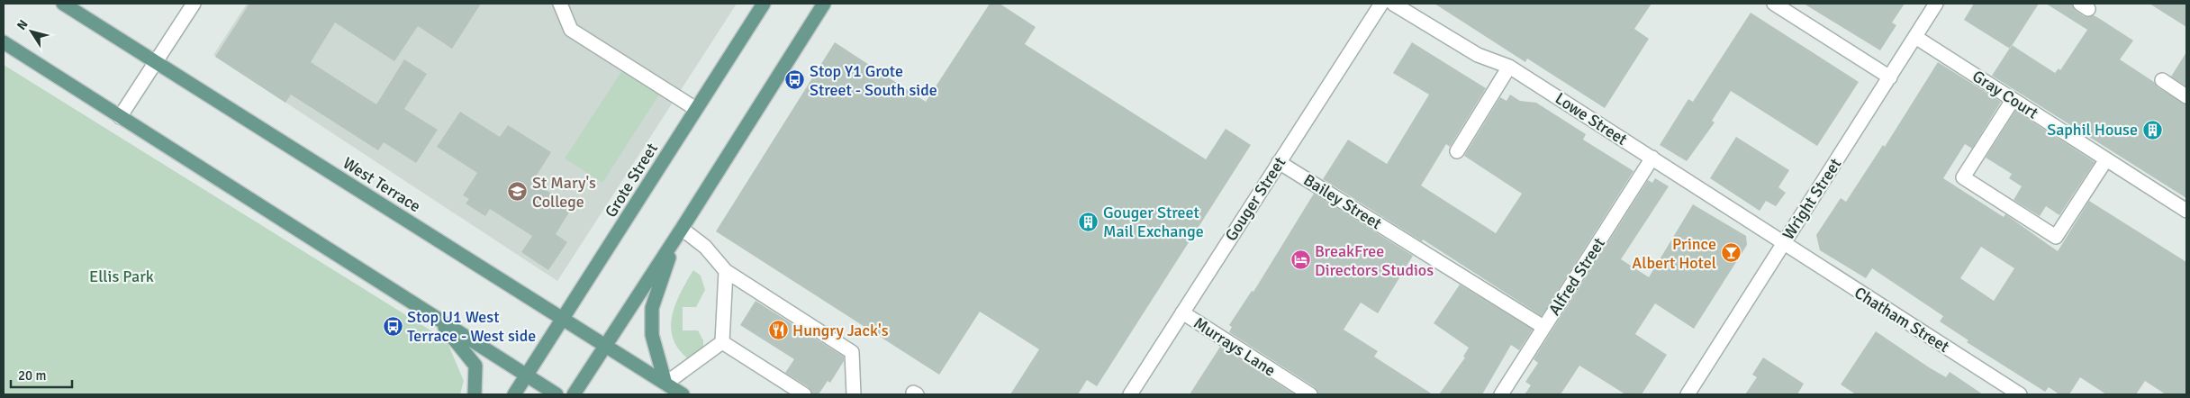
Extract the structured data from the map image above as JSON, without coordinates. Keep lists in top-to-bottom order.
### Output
{
  "streets": {
    "main road": ["Grote Street", "West Terrace"],
    "street": [
      "Gray Court",
      "Lowe Street",
      "Gouger Street",
      "Wright Street",
      "Bailey Street",
      "Alfred Street",
      "Chatham Street",
      "Murrays Lane"
    ]
  },
  "crossings": [
    ["Gray Court", "Wright Street"],
    ["Lowe Street", "Wright Street"],
    ["Lowe Street", "Alfred Street"],
    ["Lowe Street", "Chatham Street"],
    ["Grote Street", "West Terrace"],
    ["Gouger Street", "Bailey Street"],
    ["Gouger Street", "Murrays Lane"],
    ["Wright Street", "Chatham Street"],
    ["Bailey Street", "Alfred Street"]
  ],
  "parks": ["Ellis Park"],
  "places": {
    "bus stop": ["Stop Y1 Grote Street - South side", "Stop U1 West Terrace - West side"],
    "building": ["Saphil House", "Gouger Street Mail Exchange"],
    "school or university": ["St Mary's College"],
    "bar": ["Prince Albert Hotel"],
    "hotel": ["BreakFree Directors Studios"],
    "restaurant": ["Hungry Jack's"]
  },
  "scale_bar": "20 m",
  "north": "top left"
}
